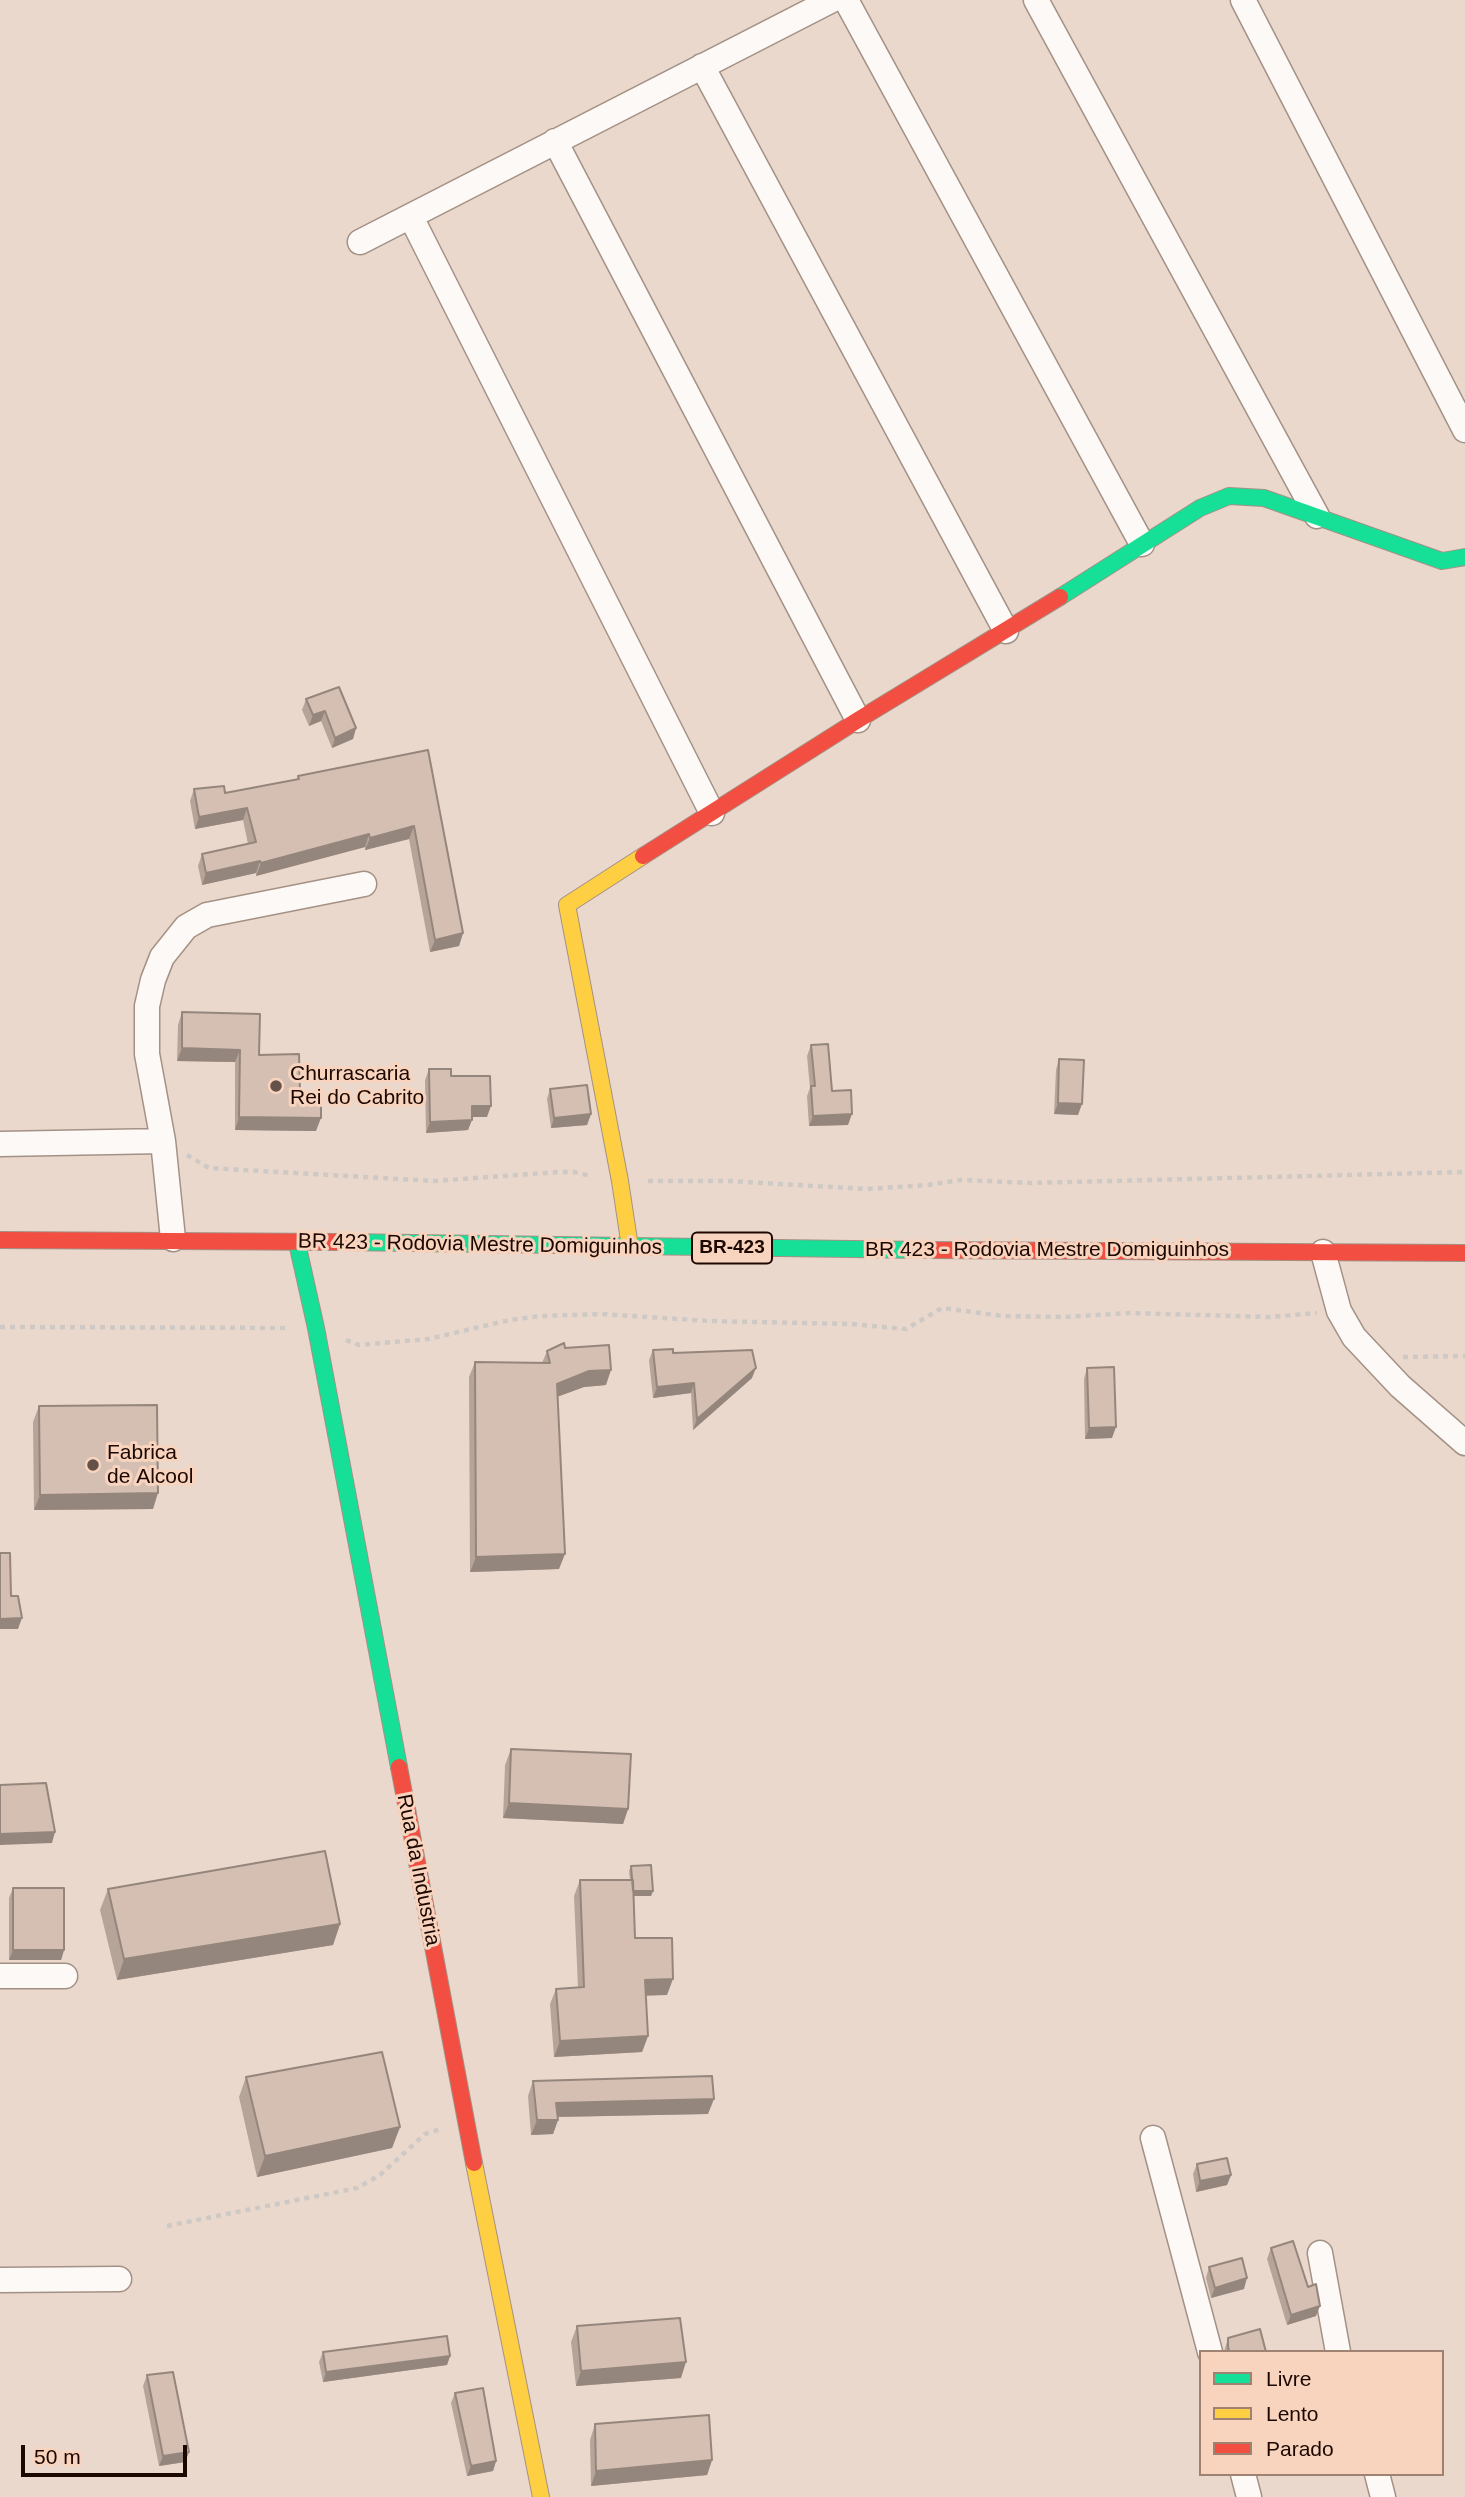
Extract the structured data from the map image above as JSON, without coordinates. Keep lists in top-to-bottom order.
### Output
{
  "streets": {
    "street": ["BR 423 - Rodovia Mestre Domiguinhos", "BR-423", "Rua da Industria"]
  },
  "crossings": [
    ["BR 423 - Rodovia Mestre Domiguinhos", "Rua da Industria"]
  ],
  "places": ["Churrascaria Rei do Cabrito", "Fabrica de Alcool"],
  "legend": ["Livre", "Lento", "Parado"],
  "scale_bar": "50 m"
}
